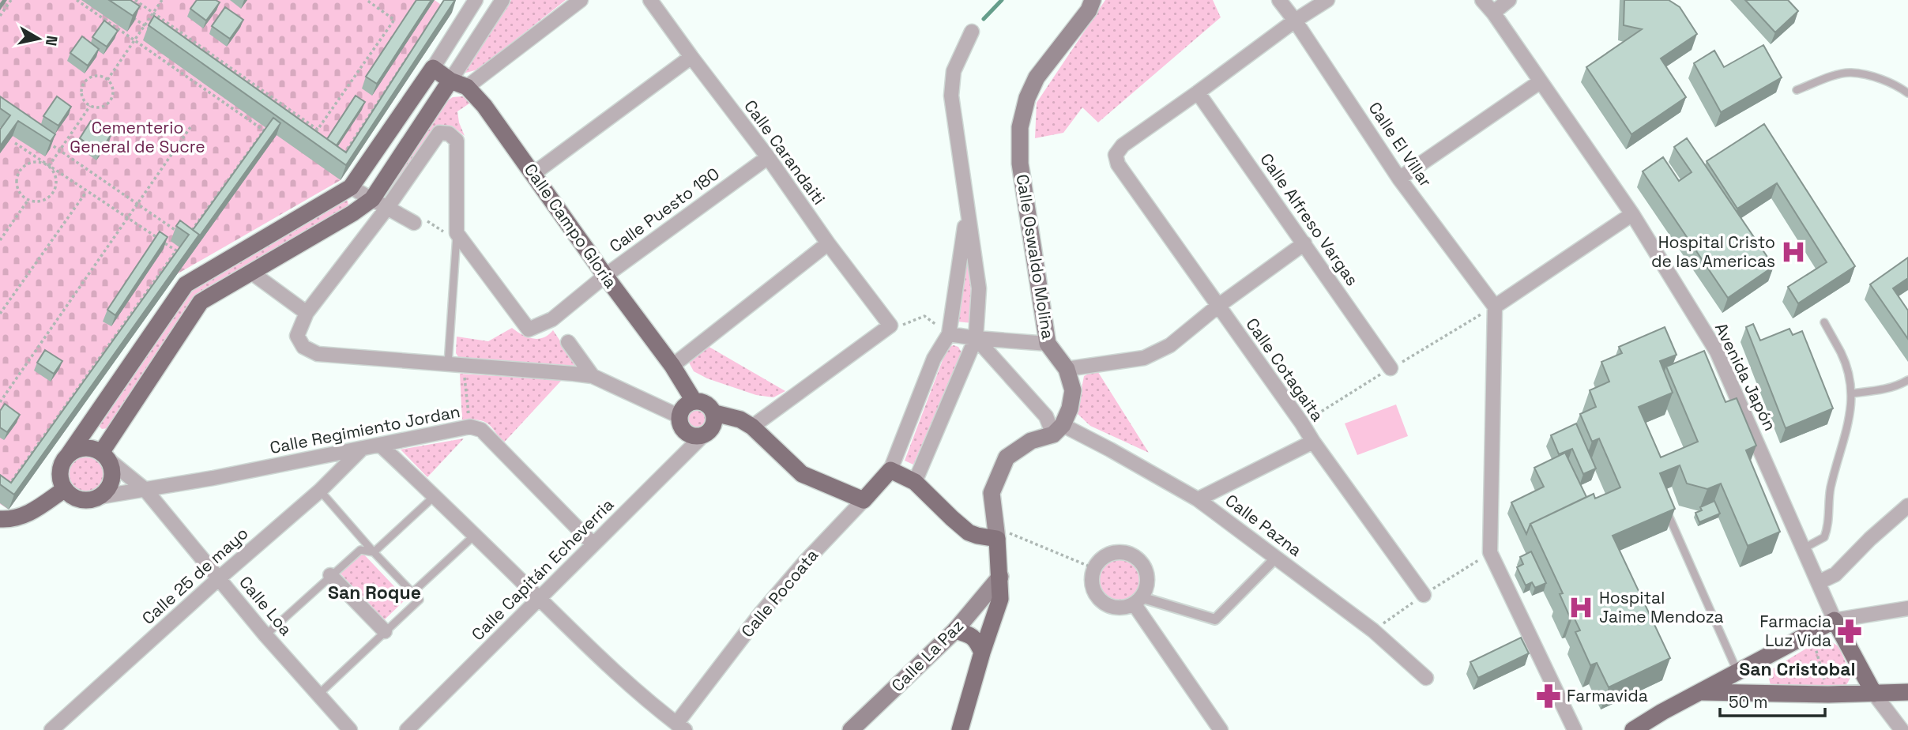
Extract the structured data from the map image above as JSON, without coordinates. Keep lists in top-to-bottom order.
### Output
{
  "streets": {
    "main road": [
      "Calle Campo Gloria",
      "Calle Oswaldo Molina",
      "Calle Pocoata",
      "Calle La Paz"
    ],
    "street": [
      "Calle El Villar",
      "Calle Carandaiti",
      "Calle Puesto 180",
      "Calle Alfreso Vargas",
      "Calle Cotagaita",
      "Avenida Japón",
      "Calle Regimiento Jordan",
      "Calle Pazna",
      "Calle Capitán Echeverria",
      "Calle 25 de mayo",
      "Calle Loa"
    ]
  },
  "crossings": [
    ["Calle Carandaiti", "Calle Puesto 180"],
    ["Calle Puesto 180", "Calle Campo Gloria"],
    ["Calle Alfreso Vargas", "Calle Cotagaita"],
    ["Calle Campo Gloria", "Calle Capitán Echeverria"],
    ["Calle Oswaldo Molina", "Calle Pazna"],
    ["Calle Regimiento Jordan", "Calle Capitán Echeverria"],
    ["Calle Regimiento Jordan", "Calle 25 de mayo"],
    ["Calle Regimiento Jordan", "Calle Loa"],
    ["Calle 25 de mayo", "Calle Loa"]
  ],
  "districts": ["San Roque", "San Cristobal"],
  "parks": ["Cementerio General de Sucre"],
  "places": {
    "hospital": ["Hospital Cristo de las Americas", "Hospital Jaime Mendoza"],
    "pharmacy": ["Farmacia Luz Vida", "Farmavida"]
  },
  "scale_bar": "50 m",
  "north": "right"
}
